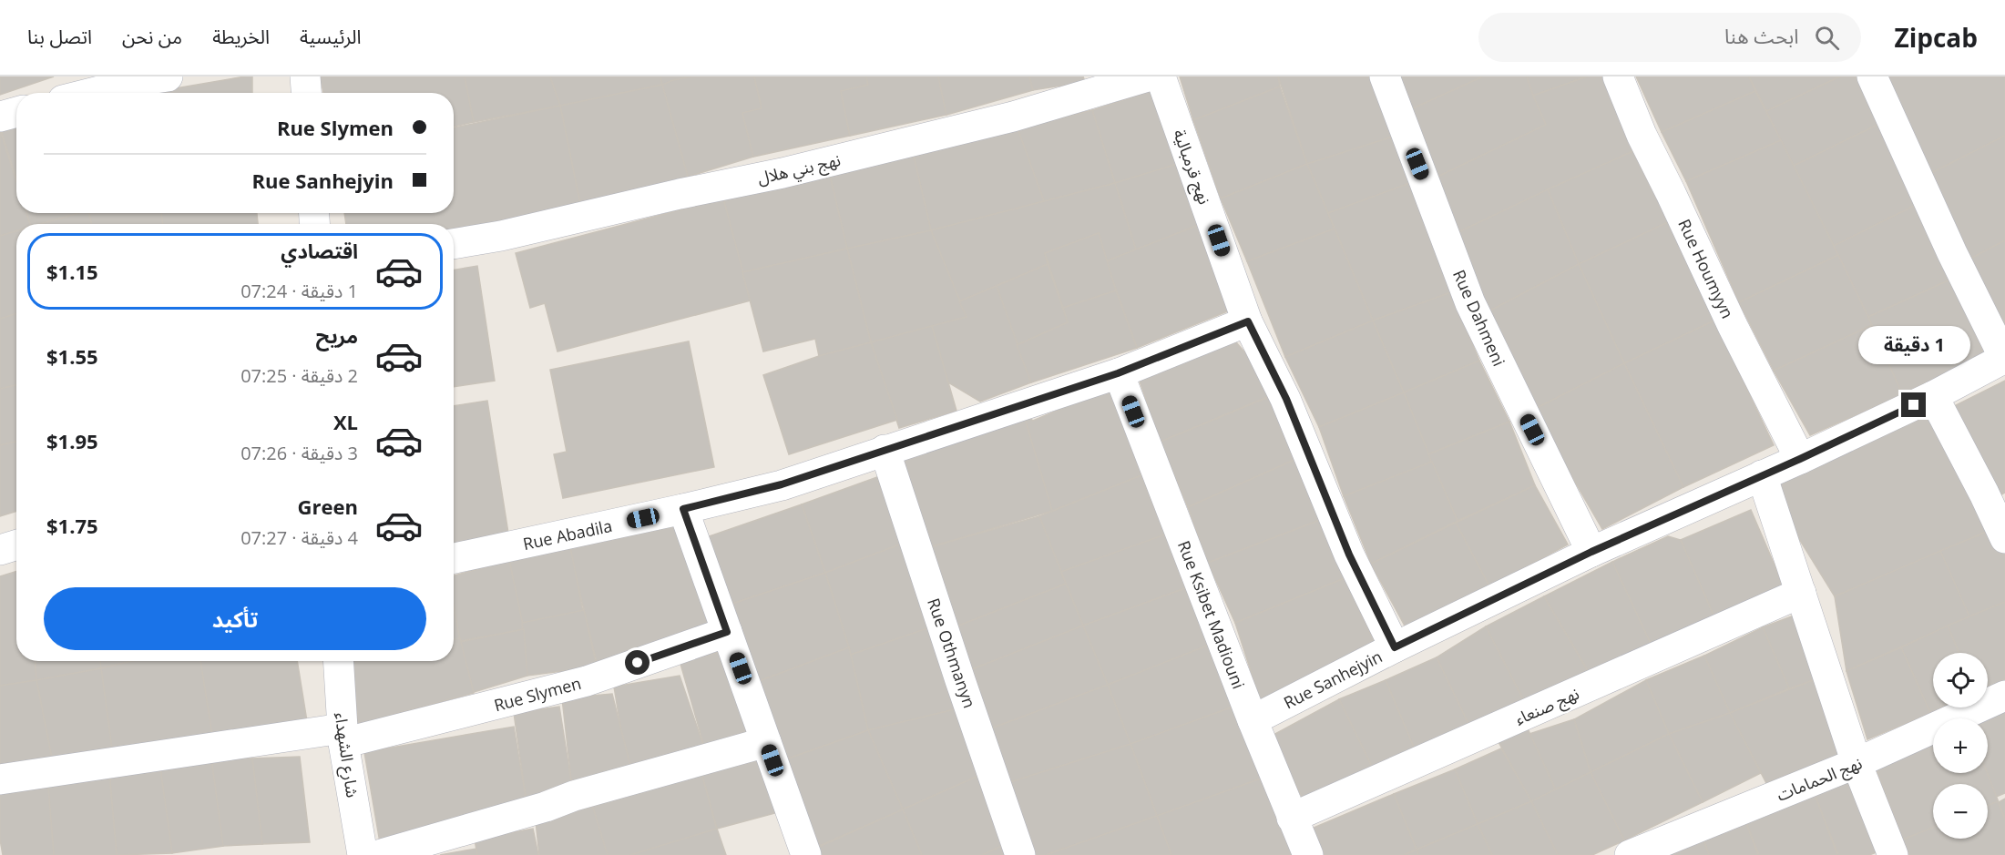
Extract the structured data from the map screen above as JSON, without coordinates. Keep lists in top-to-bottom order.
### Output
{
  "streets": {
    "street": [
      "نهج قرمبالية",
      "نهج بني هلال",
      "Rue Houmyyn",
      "Rue Dahmeni",
      "Rue Abadila",
      "Rue Ksibet Madiouni",
      "Rue Othmanyn",
      "Rue Sanhejyin",
      "Rue Slymen",
      "نهج صنعاء",
      "شارع الشهداء",
      "نهج الحمامات"
    ]
  },
  "crossings": [
    ["نهج قرمبالية", "Rue Abadila"],
    ["نهج قرمبالية", "Rue Sanhejyin"],
    ["Rue Houmyyn", "Rue Sanhejyin"],
    ["Rue Dahmeni", "Rue Sanhejyin"],
    ["Rue Abadila", "Rue Ksibet Madiouni"],
    ["Rue Abadila", "Rue Othmanyn"],
    ["Rue Ksibet Madiouni", "Rue Sanhejyin"],
    ["Rue Ksibet Madiouni", "نهج صنعاء"],
    ["Rue Slymen", "شارع الشهداء"]
  ],
  "page": {
    "header": "Zipcab",
    "search": "ابحث هنا",
    "nav": [
      "الرئيسية",
      "الخريطة",
      "من نحن",
      "اتصل بنا"
    ],
    "banner": ["Rue Slymen", "Rue Sanhejyin"],
    "list": [
      {
        "name": "اقتصادي",
        "note": "1 دقيقة · 07:24",
        "value": "$1.15"
      },
      {
        "name": "مريح",
        "note": "2 دقيقة · 07:25",
        "value": "$1.55"
      },
      {
        "name": "XL",
        "note": "3 دقيقة · 07:26",
        "value": "$1.95"
      },
      {
        "name": "Green",
        "note": "4 دقيقة · 07:27",
        "value": "$1.75"
      }
    ],
    "bubble": "1 دقيقة",
    "buttons": "تأكيد",
    "map_buttons": ["+", "−"]
  }
}
